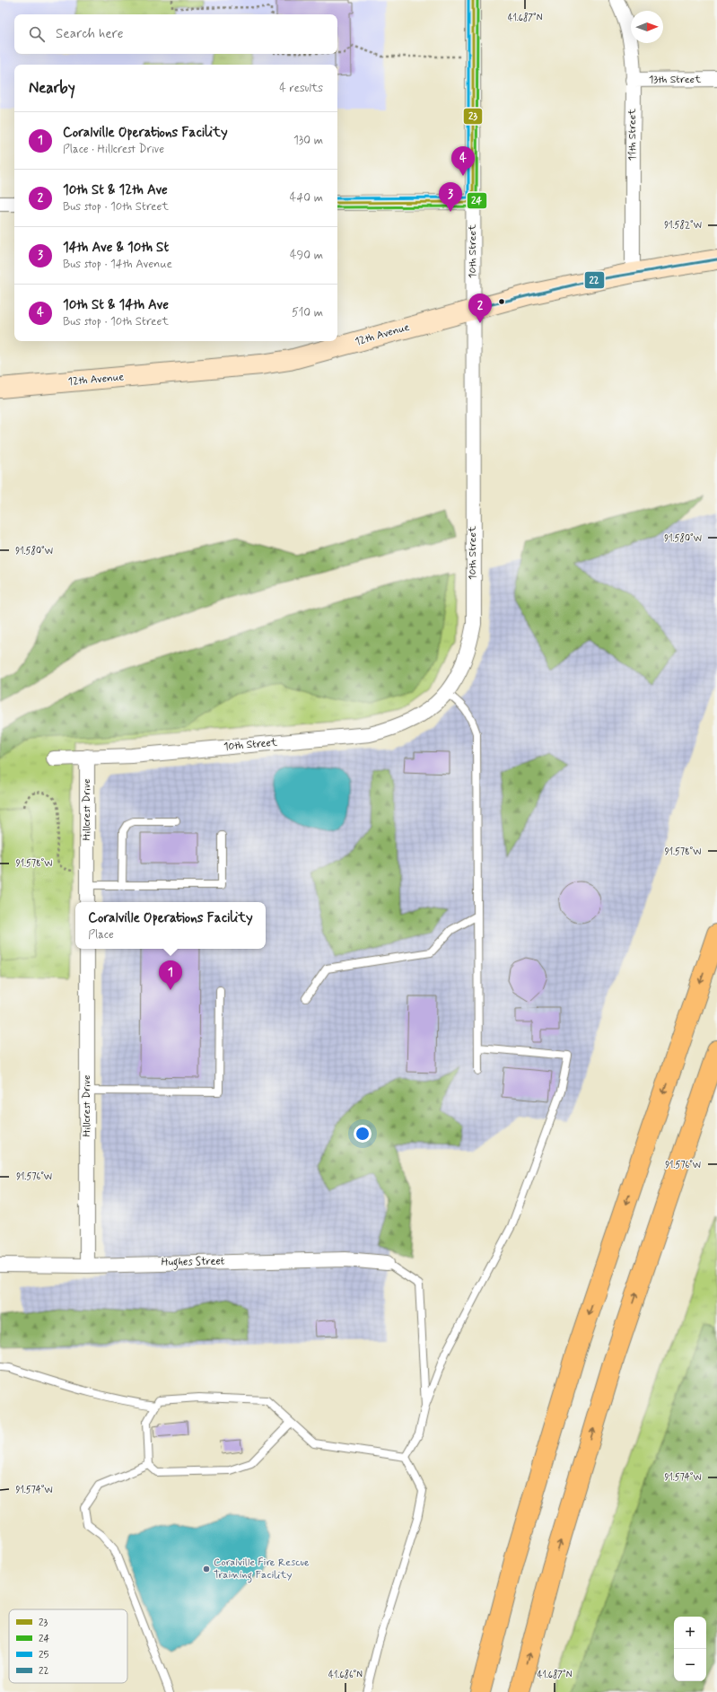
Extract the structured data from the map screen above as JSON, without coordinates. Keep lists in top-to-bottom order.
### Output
{
  "streets": {
    "main road": ["12th Avenue"],
    "street": [
      "13th Street",
      "11th Street",
      "10th Street",
      "Hillcrest Drive",
      "Hughes Street"
    ]
  },
  "crossings": [
    ["13th Street", "11th Street"],
    ["11th Street", "12th Avenue"],
    ["10th Street", "12th Avenue"],
    ["10th Street", "Hillcrest Drive"],
    ["Hillcrest Drive", "Hughes Street"]
  ],
  "places": ["Coralville Fire Rescue Training Facility"],
  "lines": [
    "transit line 23",
    "transit line 24",
    "transit line 25",
    "transit line 22"
  ],
  "legend": [
    "23",
    "24",
    "25",
    "22"
  ],
  "north": "right",
  "page": {
    "search": "Search here",
    "heading": ["Nearby", "4 results"],
    "list": [
      {
        "mark": "1",
        "name": "Coralville Operations Facility",
        "note": "Place · Hillcrest Drive",
        "value": "130 m"
      },
      {
        "mark": "2",
        "name": "10th St & 12th Ave",
        "note": "Bus stop · 10th Street",
        "value": "440 m"
      },
      {
        "mark": "3",
        "name": "14th Ave & 10th St",
        "note": "Bus stop · 14th Avenue",
        "value": "490 m"
      },
      {
        "mark": "4",
        "name": "10th St & 14th Ave",
        "note": "Bus stop · 10th Street",
        "value": "510 m"
      }
    ],
    "pins": [
      "4",
      "3",
      "2",
      "1"
    ],
    "popup": ["Coralville Operations Facility", "Place"],
    "map_buttons": ["+", "−"]
  },
  "coordinates": [
    "41.687°N",
    "91.582°W",
    "91.580°W",
    "91.578°W",
    "91.576°W",
    "91.574°W",
    "41.686°N"
  ]
}
